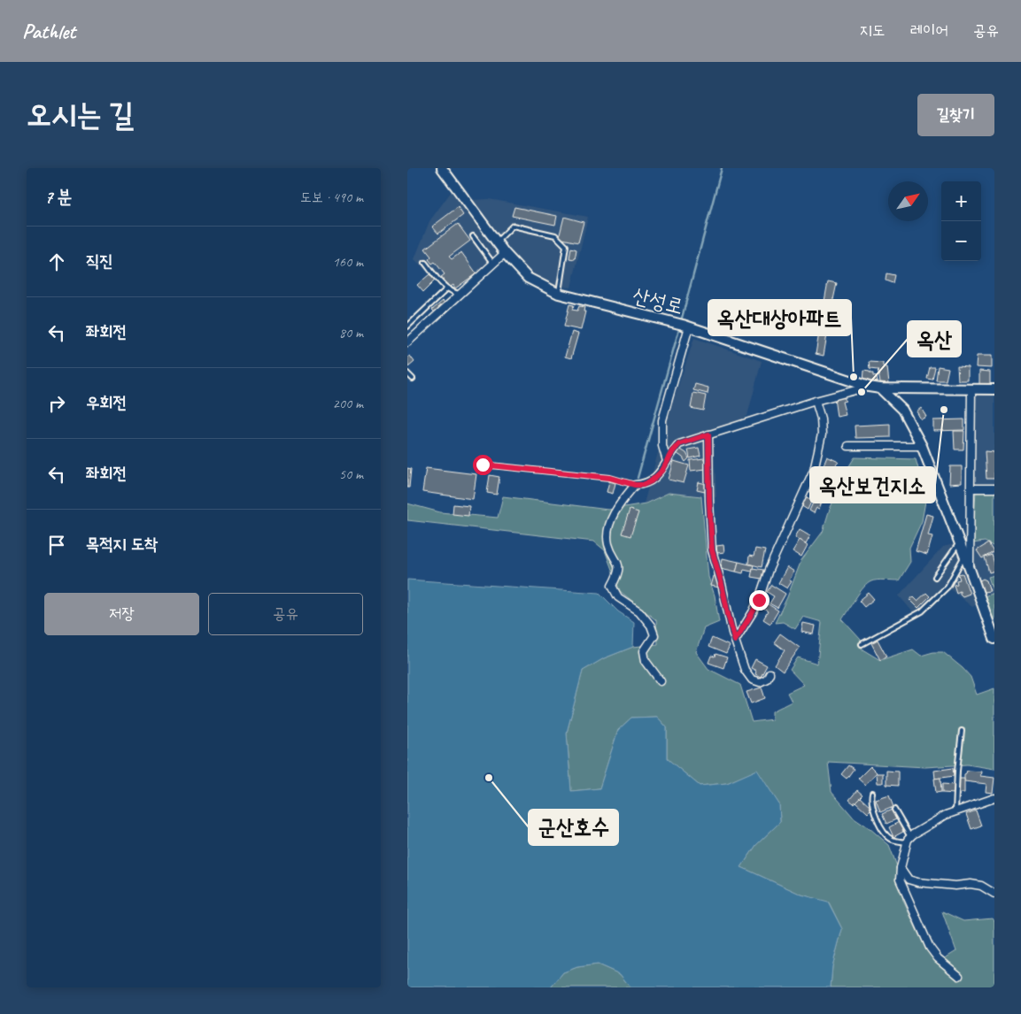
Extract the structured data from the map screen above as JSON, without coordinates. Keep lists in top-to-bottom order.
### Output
{
  "streets": {
    "street": ["산성로"]
  },
  "places": [
    "옥산대상아파트",
    "옥산",
    "옥산보건지소",
    "군산호수"
  ],
  "north": "top right",
  "page": {
    "header": "Pathlet",
    "nav": ["지도", "레이어", "공유"],
    "buttons": [
      "길찾기",
      ["저장", "공유"]
    ],
    "title": "오시는 길",
    "heading": ["7 분", "도보 · 490 m"],
    "map_buttons": ["+", "−"],
    "list": [
      ["직진", "160 m"],
      ["좌회전", "80 m"],
      ["우회전", "200 m"],
      ["좌회전", "50 m"],
      "목적지 도착"
    ]
  }
}
